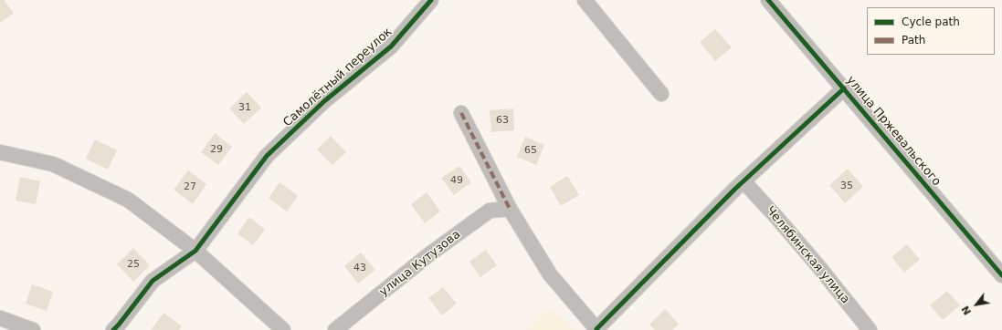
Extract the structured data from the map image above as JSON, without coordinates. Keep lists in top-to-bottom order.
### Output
{
  "streets": {
    "street": [
      "Самолётный переулок",
      "улица Пржевальского",
      "Челябинская улица",
      "улица Кутузова"
    ]
  },
  "house_numbers": [
    "31",
    "63",
    "29",
    "65",
    "49",
    "35",
    "27",
    "25",
    "43"
  ],
  "legend": ["Cycle path", "Path"],
  "north": "bottom left"
}
